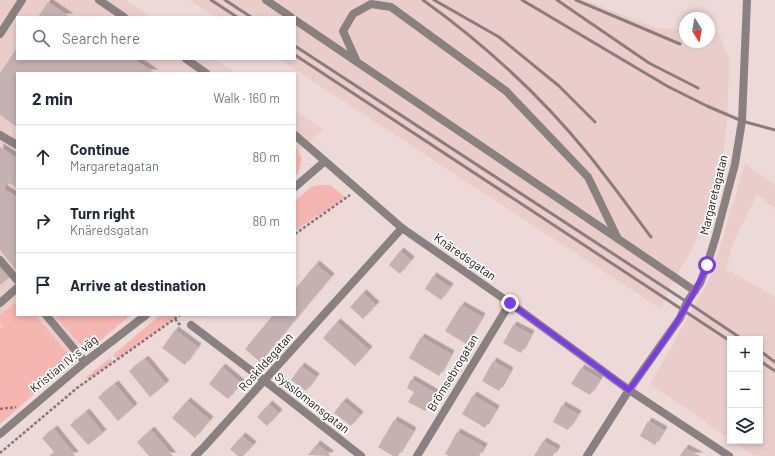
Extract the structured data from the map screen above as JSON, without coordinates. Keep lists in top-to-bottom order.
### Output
{
  "streets": {
    "street": [
      "Margaretagatan",
      "Knäredsgatan",
      "Roskildegatan",
      "Kristian IV:s väg",
      "Brömsebrogatan",
      "Sysslomansgatan"
    ]
  },
  "crossings": [
    ["Margaretagatan", "Knäredsgatan"],
    ["Knäredsgatan", "Roskildegatan"],
    ["Knäredsgatan", "Brömsebrogatan"],
    ["Roskildegatan", "Sysslomansgatan"]
  ],
  "north": "bottom",
  "page": {
    "search": "Search here",
    "heading": ["2 min", "Walk · 160 m"],
    "list": [
      ["Continue", "Margaretagatan", "80 m"],
      ["Turn right", "Knäredsgatan", "80 m"],
      "Arrive at destination"
    ],
    "map_buttons": ["+", "−"]
  }
}
